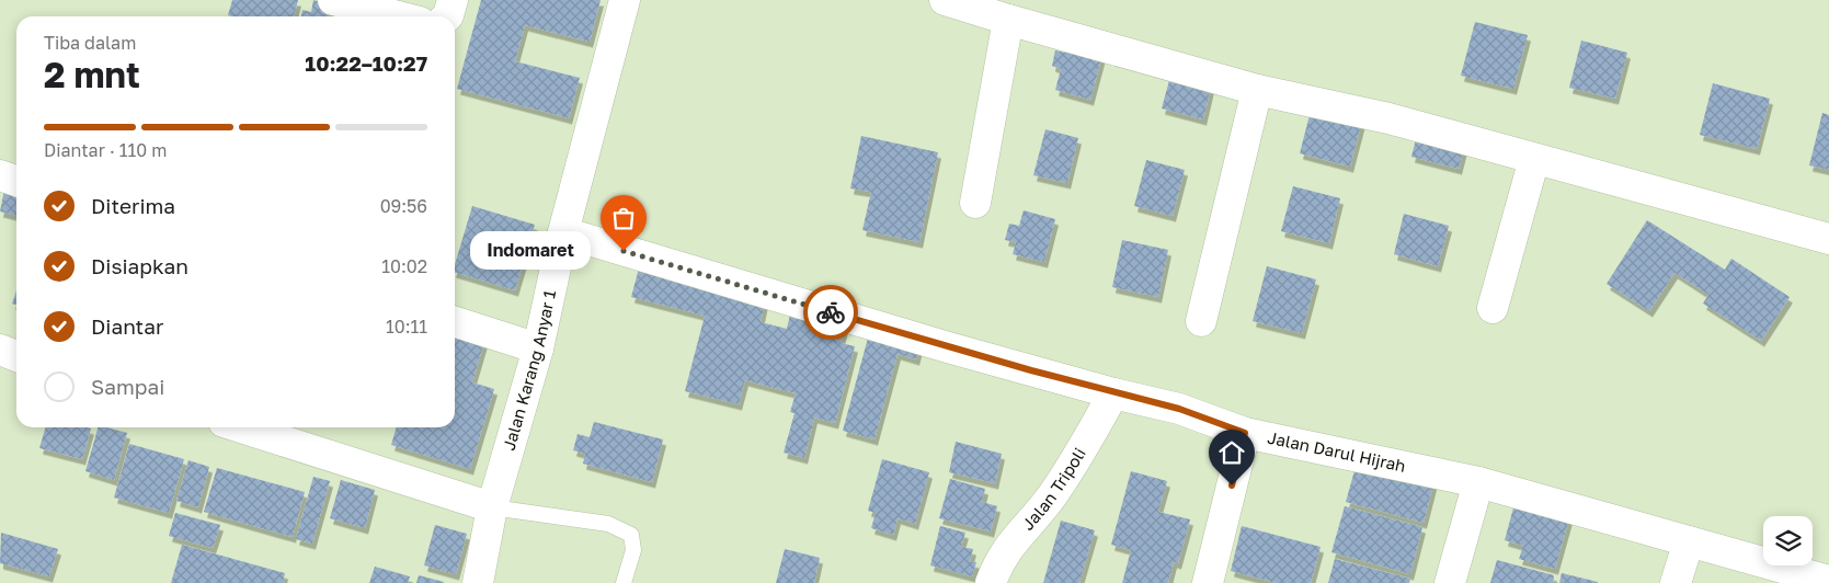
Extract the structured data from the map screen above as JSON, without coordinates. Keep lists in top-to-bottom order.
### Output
{
  "streets": {
    "street": ["Jalan Karang Anyar 1", "Jalan Darul Hijrah", "Jalan Tripoli"]
  },
  "crossings": [
    ["Jalan Karang Anyar 1", "Jalan Darul Hijrah"],
    ["Jalan Darul Hijrah", "Jalan Tripoli"]
  ],
  "places": ["Indomaret"],
  "page": {
    "heading": ["2 mnt", "Tiba dalam", "10:22–10:27"],
    "bar": "Diantar · 110 m",
    "list": [
      ["Diterima", "09:56"],
      ["Disiapkan", "10:02"],
      ["Diantar", "10:11"],
      "Sampai"
    ],
    "bubble": "Indomaret"
  }
}
